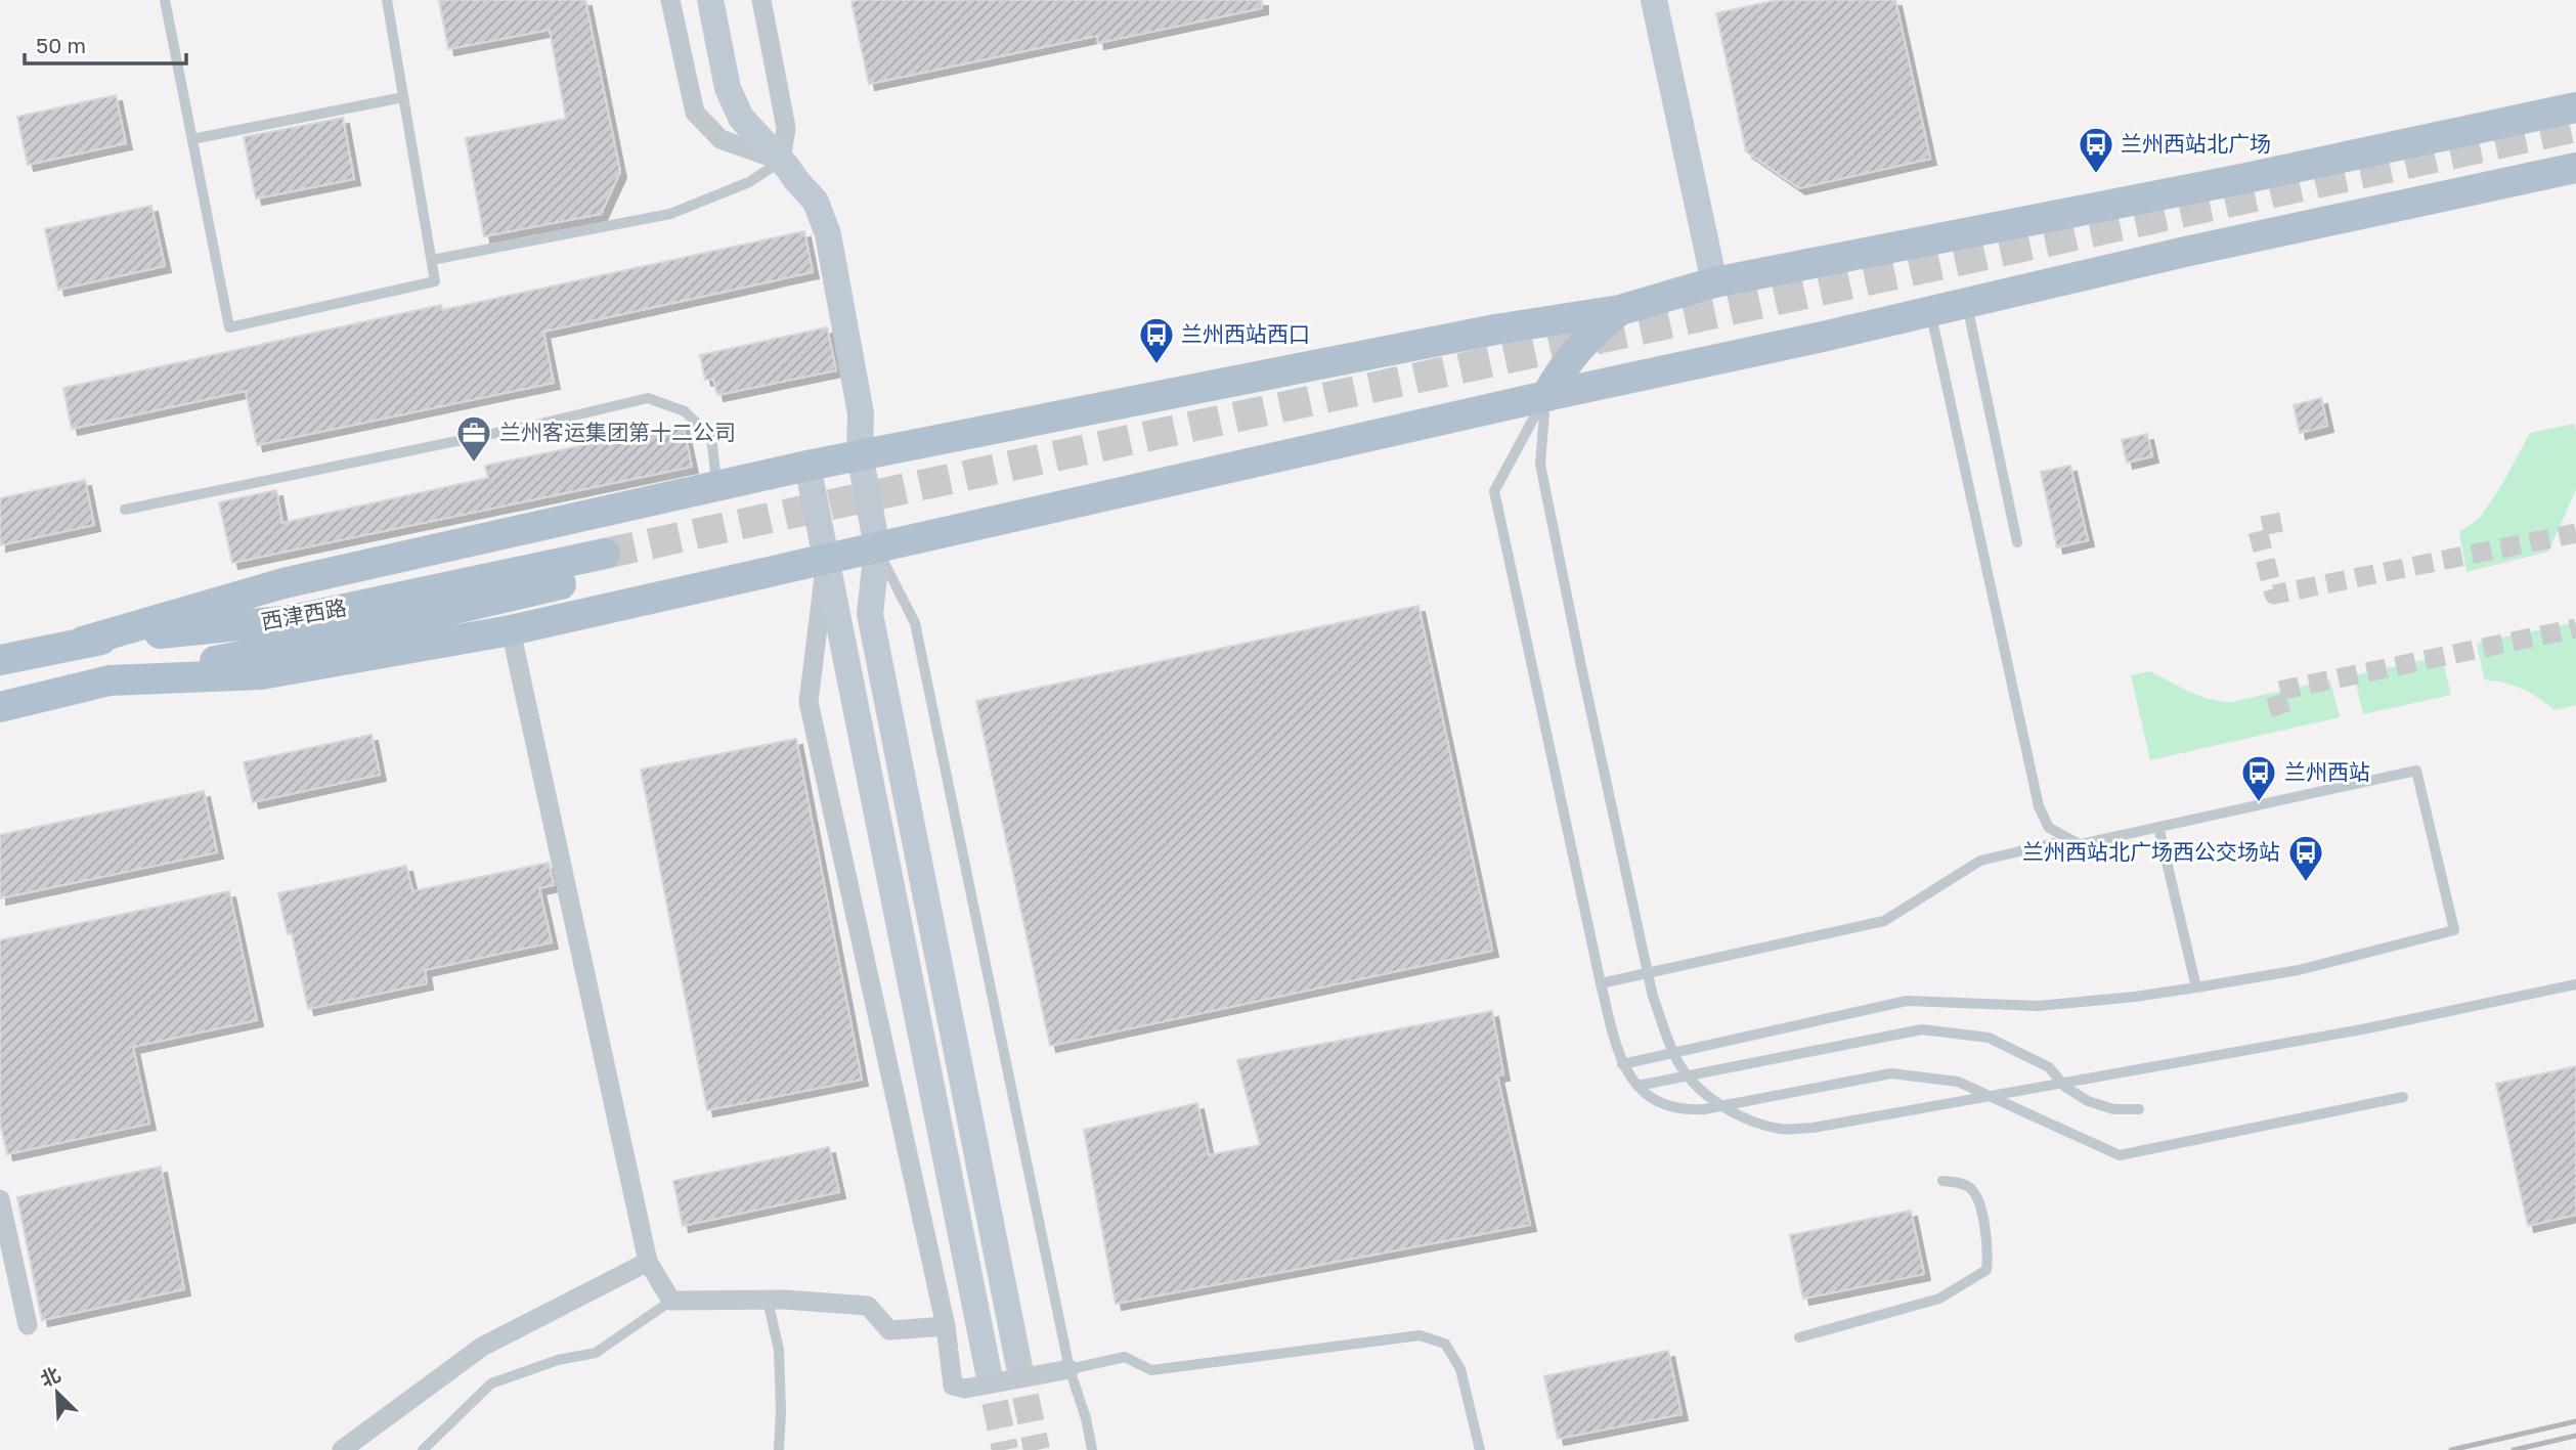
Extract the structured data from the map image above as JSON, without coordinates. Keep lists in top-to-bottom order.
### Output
{
  "streets": {
    "main road": ["西津西路"]
  },
  "places": {
    "bus stop": [
      "兰州西站北广场",
      "兰州西站西口",
      "兰州西站",
      "兰州西站北广场西公交场站"
    ],
    "office": ["兰州客运集团第十二公司"]
  },
  "scale_bar": "50 m",
  "north": "top left"
}
